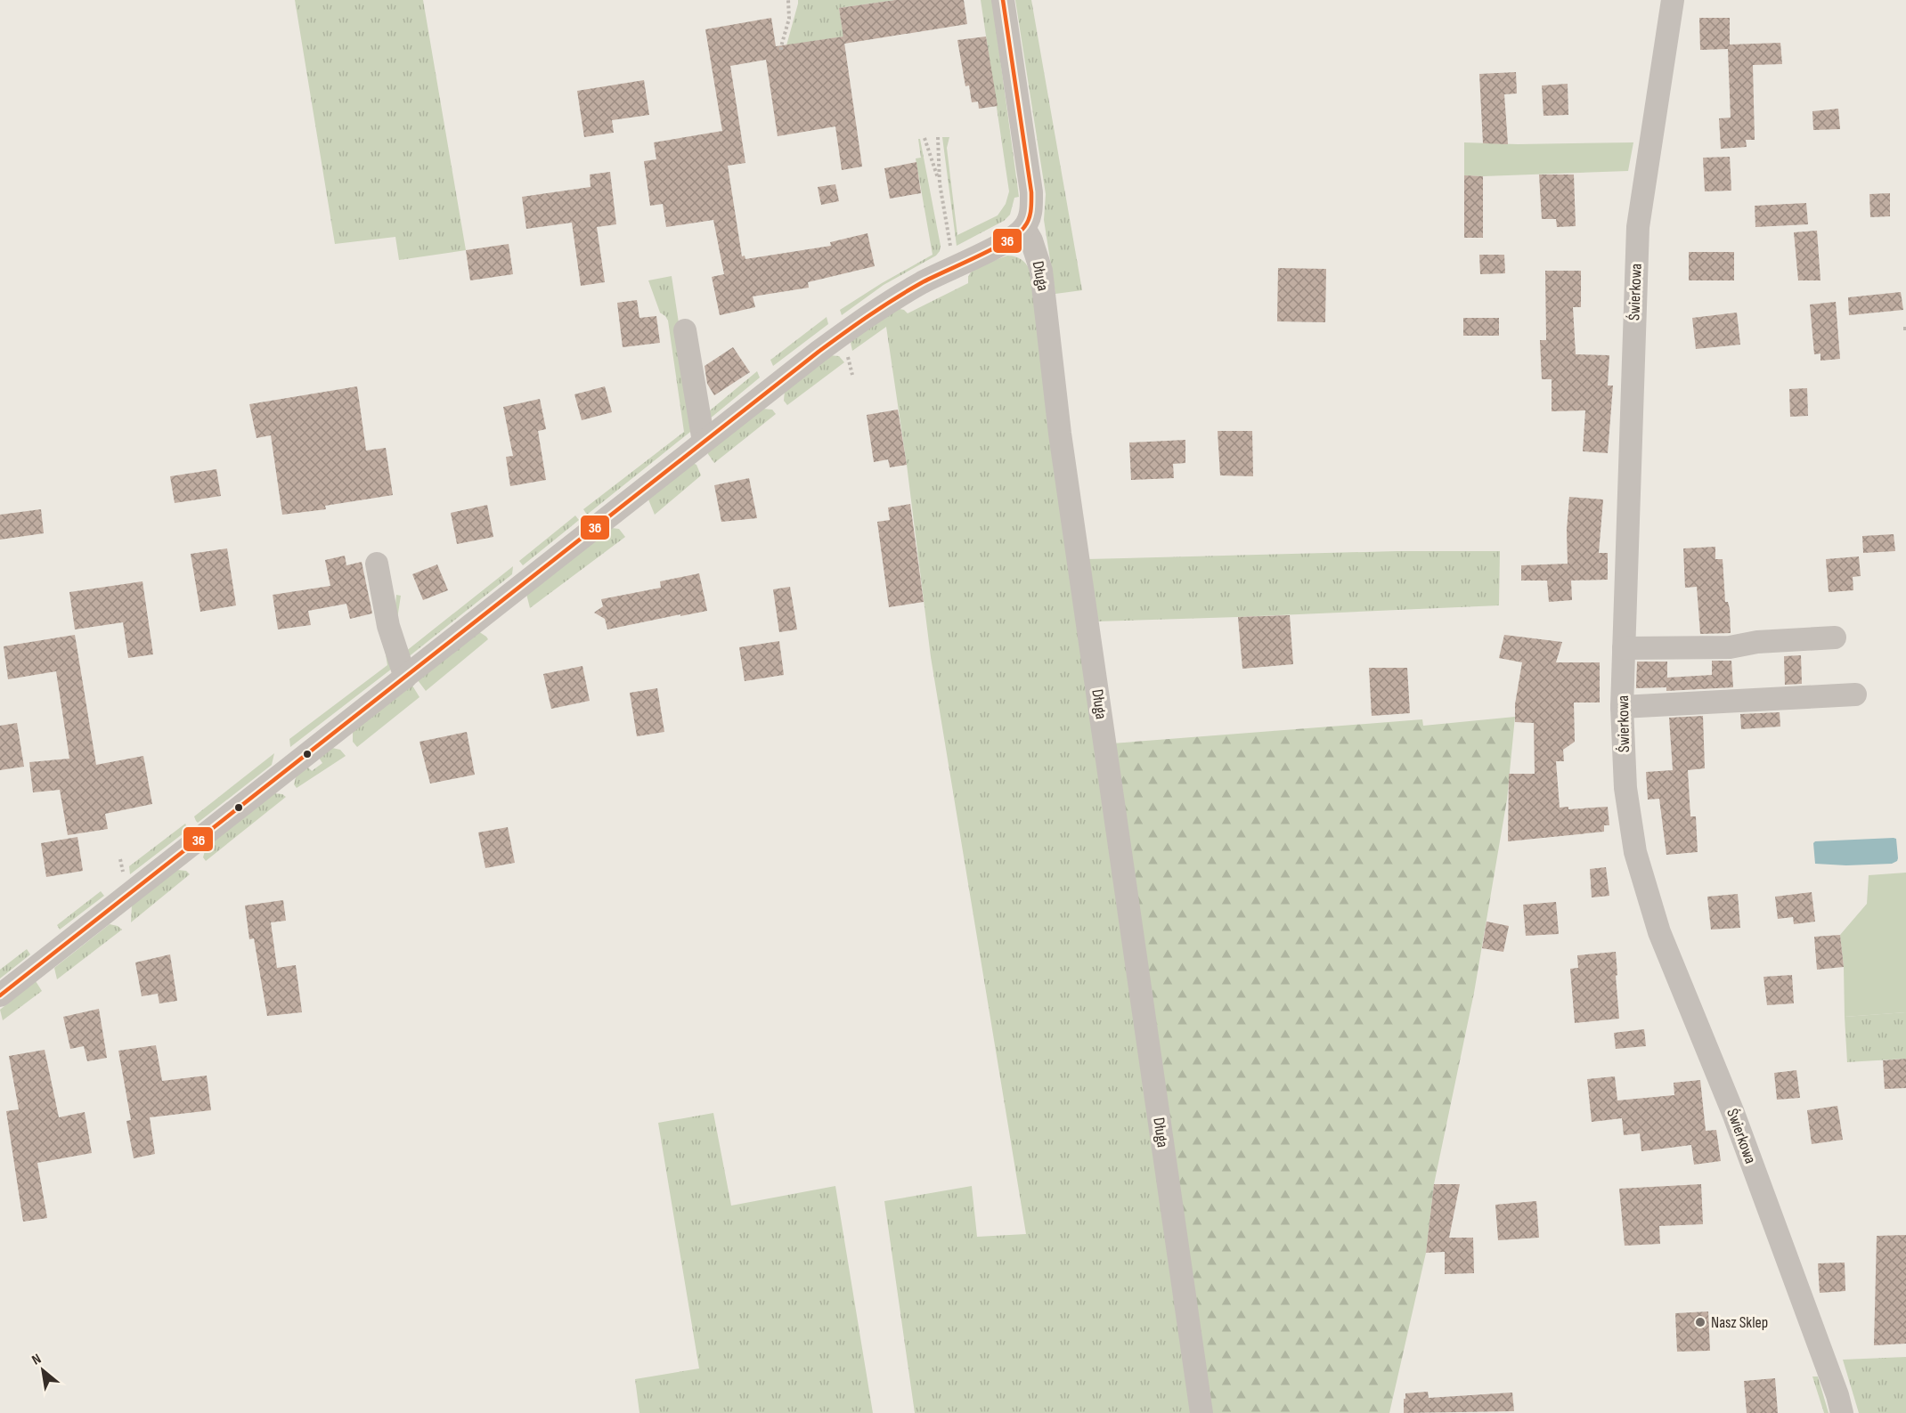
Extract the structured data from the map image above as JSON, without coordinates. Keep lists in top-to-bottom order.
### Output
{
  "streets": {
    "street": ["Długa", "Świerkowa"]
  },
  "places": ["Nasz Sklep"],
  "lines": ["transit line 36"],
  "north": "top left"
}
